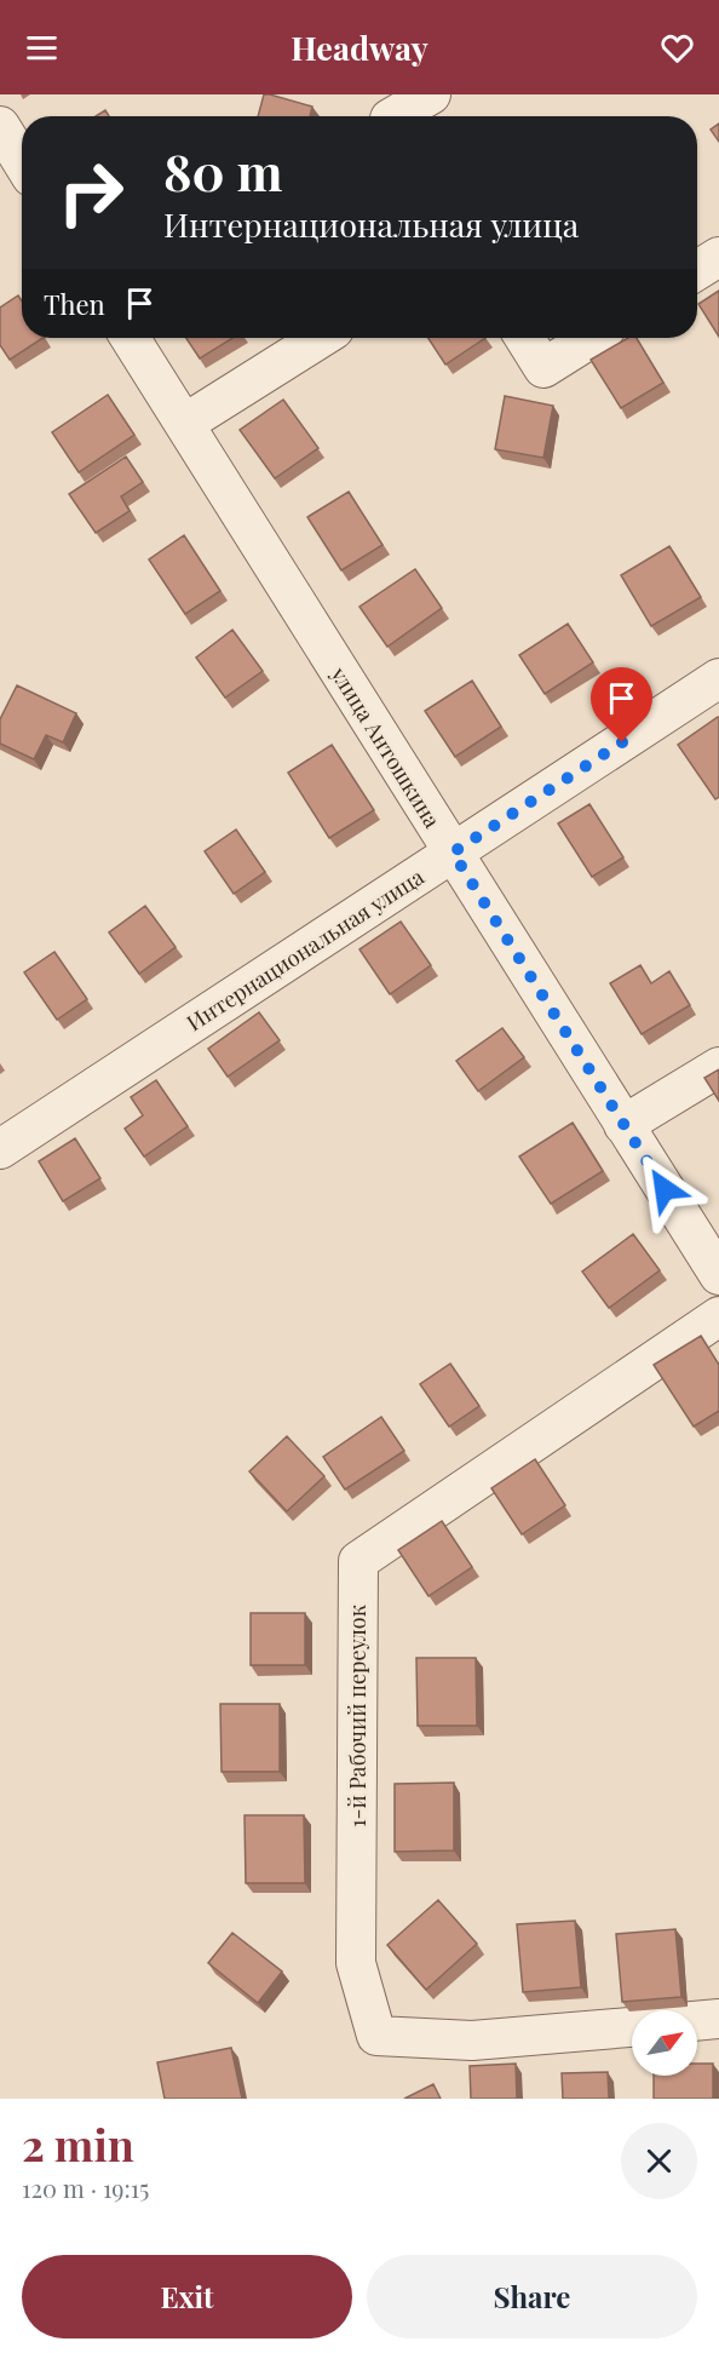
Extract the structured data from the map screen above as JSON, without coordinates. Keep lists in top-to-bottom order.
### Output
{
  "streets": {
    "street": ["улица Антошкина", "Интернациональная улица", "1-й Рабочий переулок"]
  },
  "crossings": [
    ["улица Антошкина", "Интернациональная улица"]
  ],
  "north": "top right",
  "page": {
    "header": "Headway",
    "turn": ["80 m", "Интернациональная улица"],
    "then": "Then",
    "heading": ["2 min", "120 m · 19:15"],
    "buttons": ["Exit", "Share"]
  }
}
